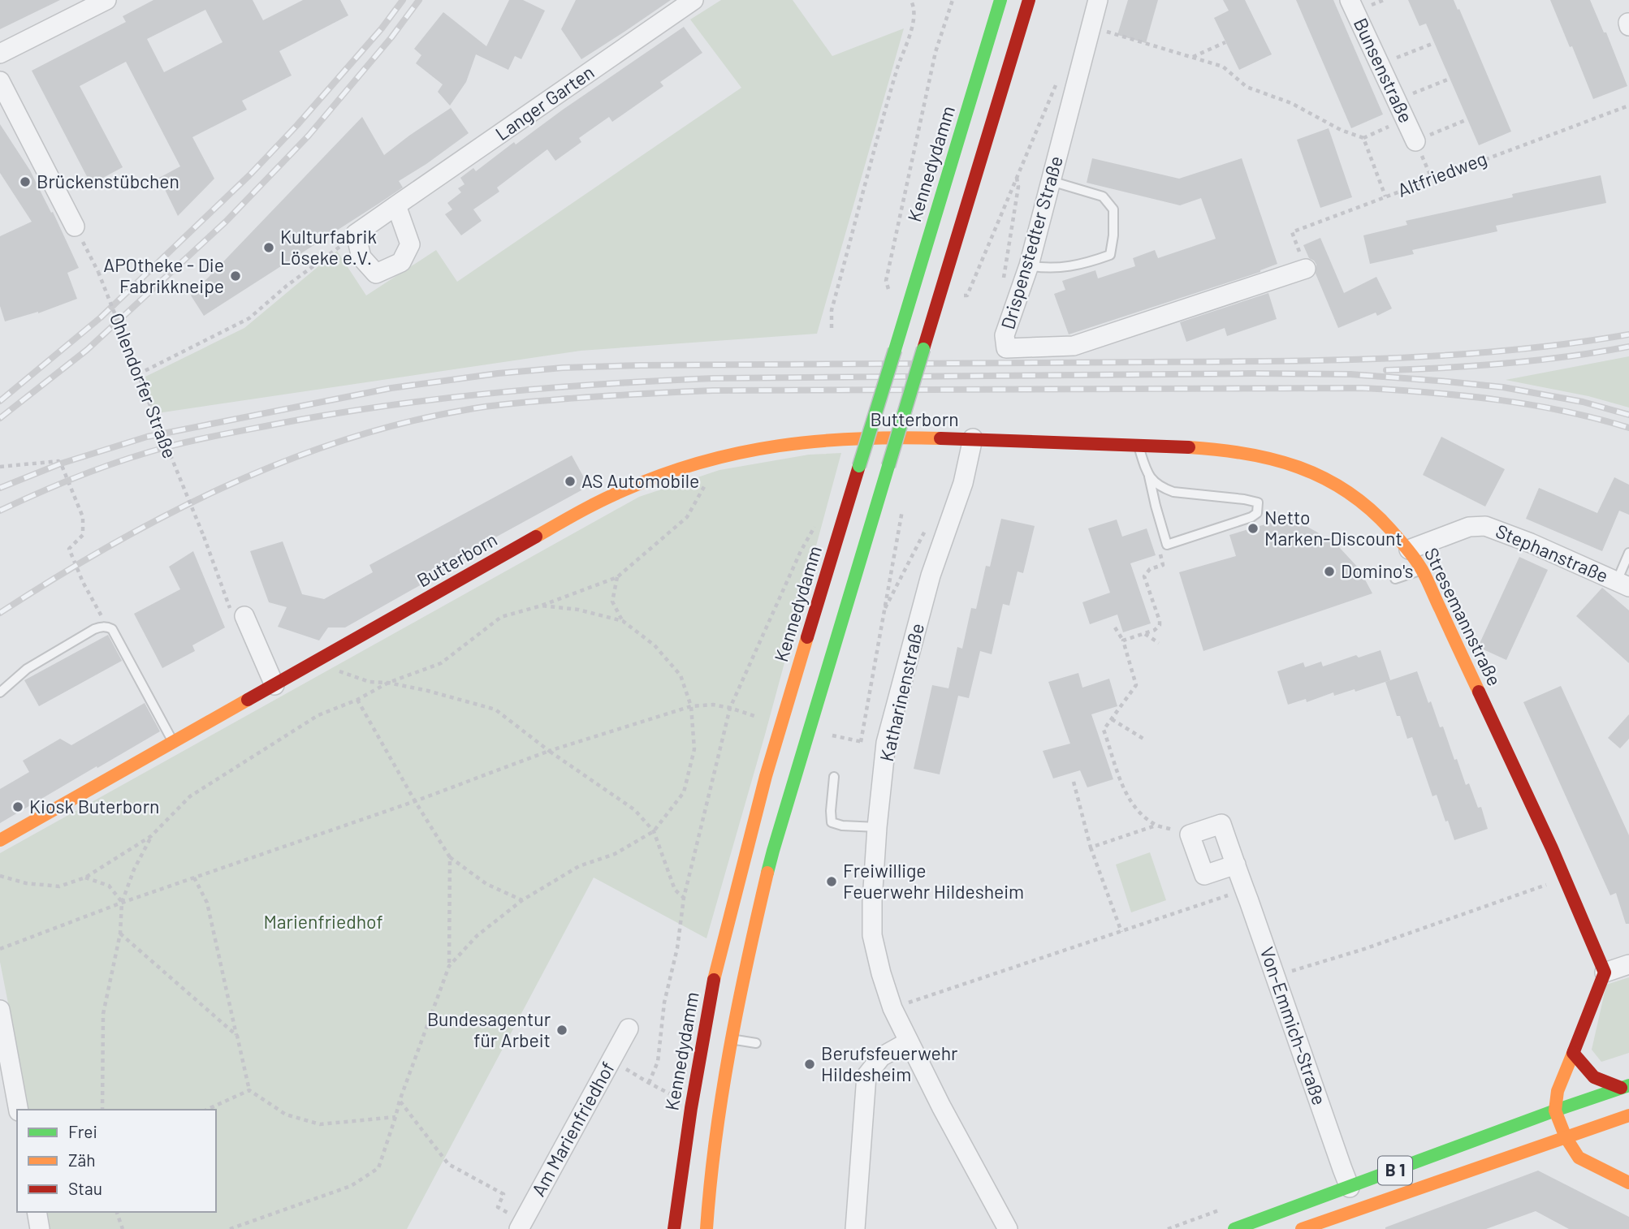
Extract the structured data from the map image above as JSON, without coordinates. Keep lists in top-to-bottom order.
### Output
{
  "streets": {
    "main road": [
      "Kennedydamm",
      "Butterborn",
      "Stresemannstraße",
      "B 1"
    ],
    "street": [
      "Bunsenstraße",
      "Langer Garten",
      "Drispenstedter Straße",
      "Stephanstraße",
      "Katharinenstraße",
      "Von-Emmich-Straße",
      "Am Marienfriedhof"
    ],
    "path": ["Altfriedweg", "Ohlendorfer Straße"]
  },
  "crossings": [
    ["Altfriedweg", "Drispenstedter Straße"],
    ["Butterborn", "Stresemannstraße"],
    ["Butterborn", "Katharinenstraße"],
    ["Stephanstraße", "Stresemannstraße"],
    ["Stresemannstraße", "Katharinenstraße"],
    ["Von-Emmich-Straße", "B 1"]
  ],
  "parks": ["Marienfriedhof"],
  "places": [
    "Brückenstübchen",
    "Kulturfabrik Löseke e.V.",
    "APOtheke - Die Fabrikkneipe",
    "AS Automobile",
    "Netto Marken-Discount",
    "Domino's",
    "Kiosk Buterborn",
    "Freiwillige Feuerwehr Hildesheim",
    "Bundesagentur für Arbeit",
    "Berufsfeuerwehr Hildesheim"
  ],
  "legend": ["Frei", "Zäh", "Stau"]
}
